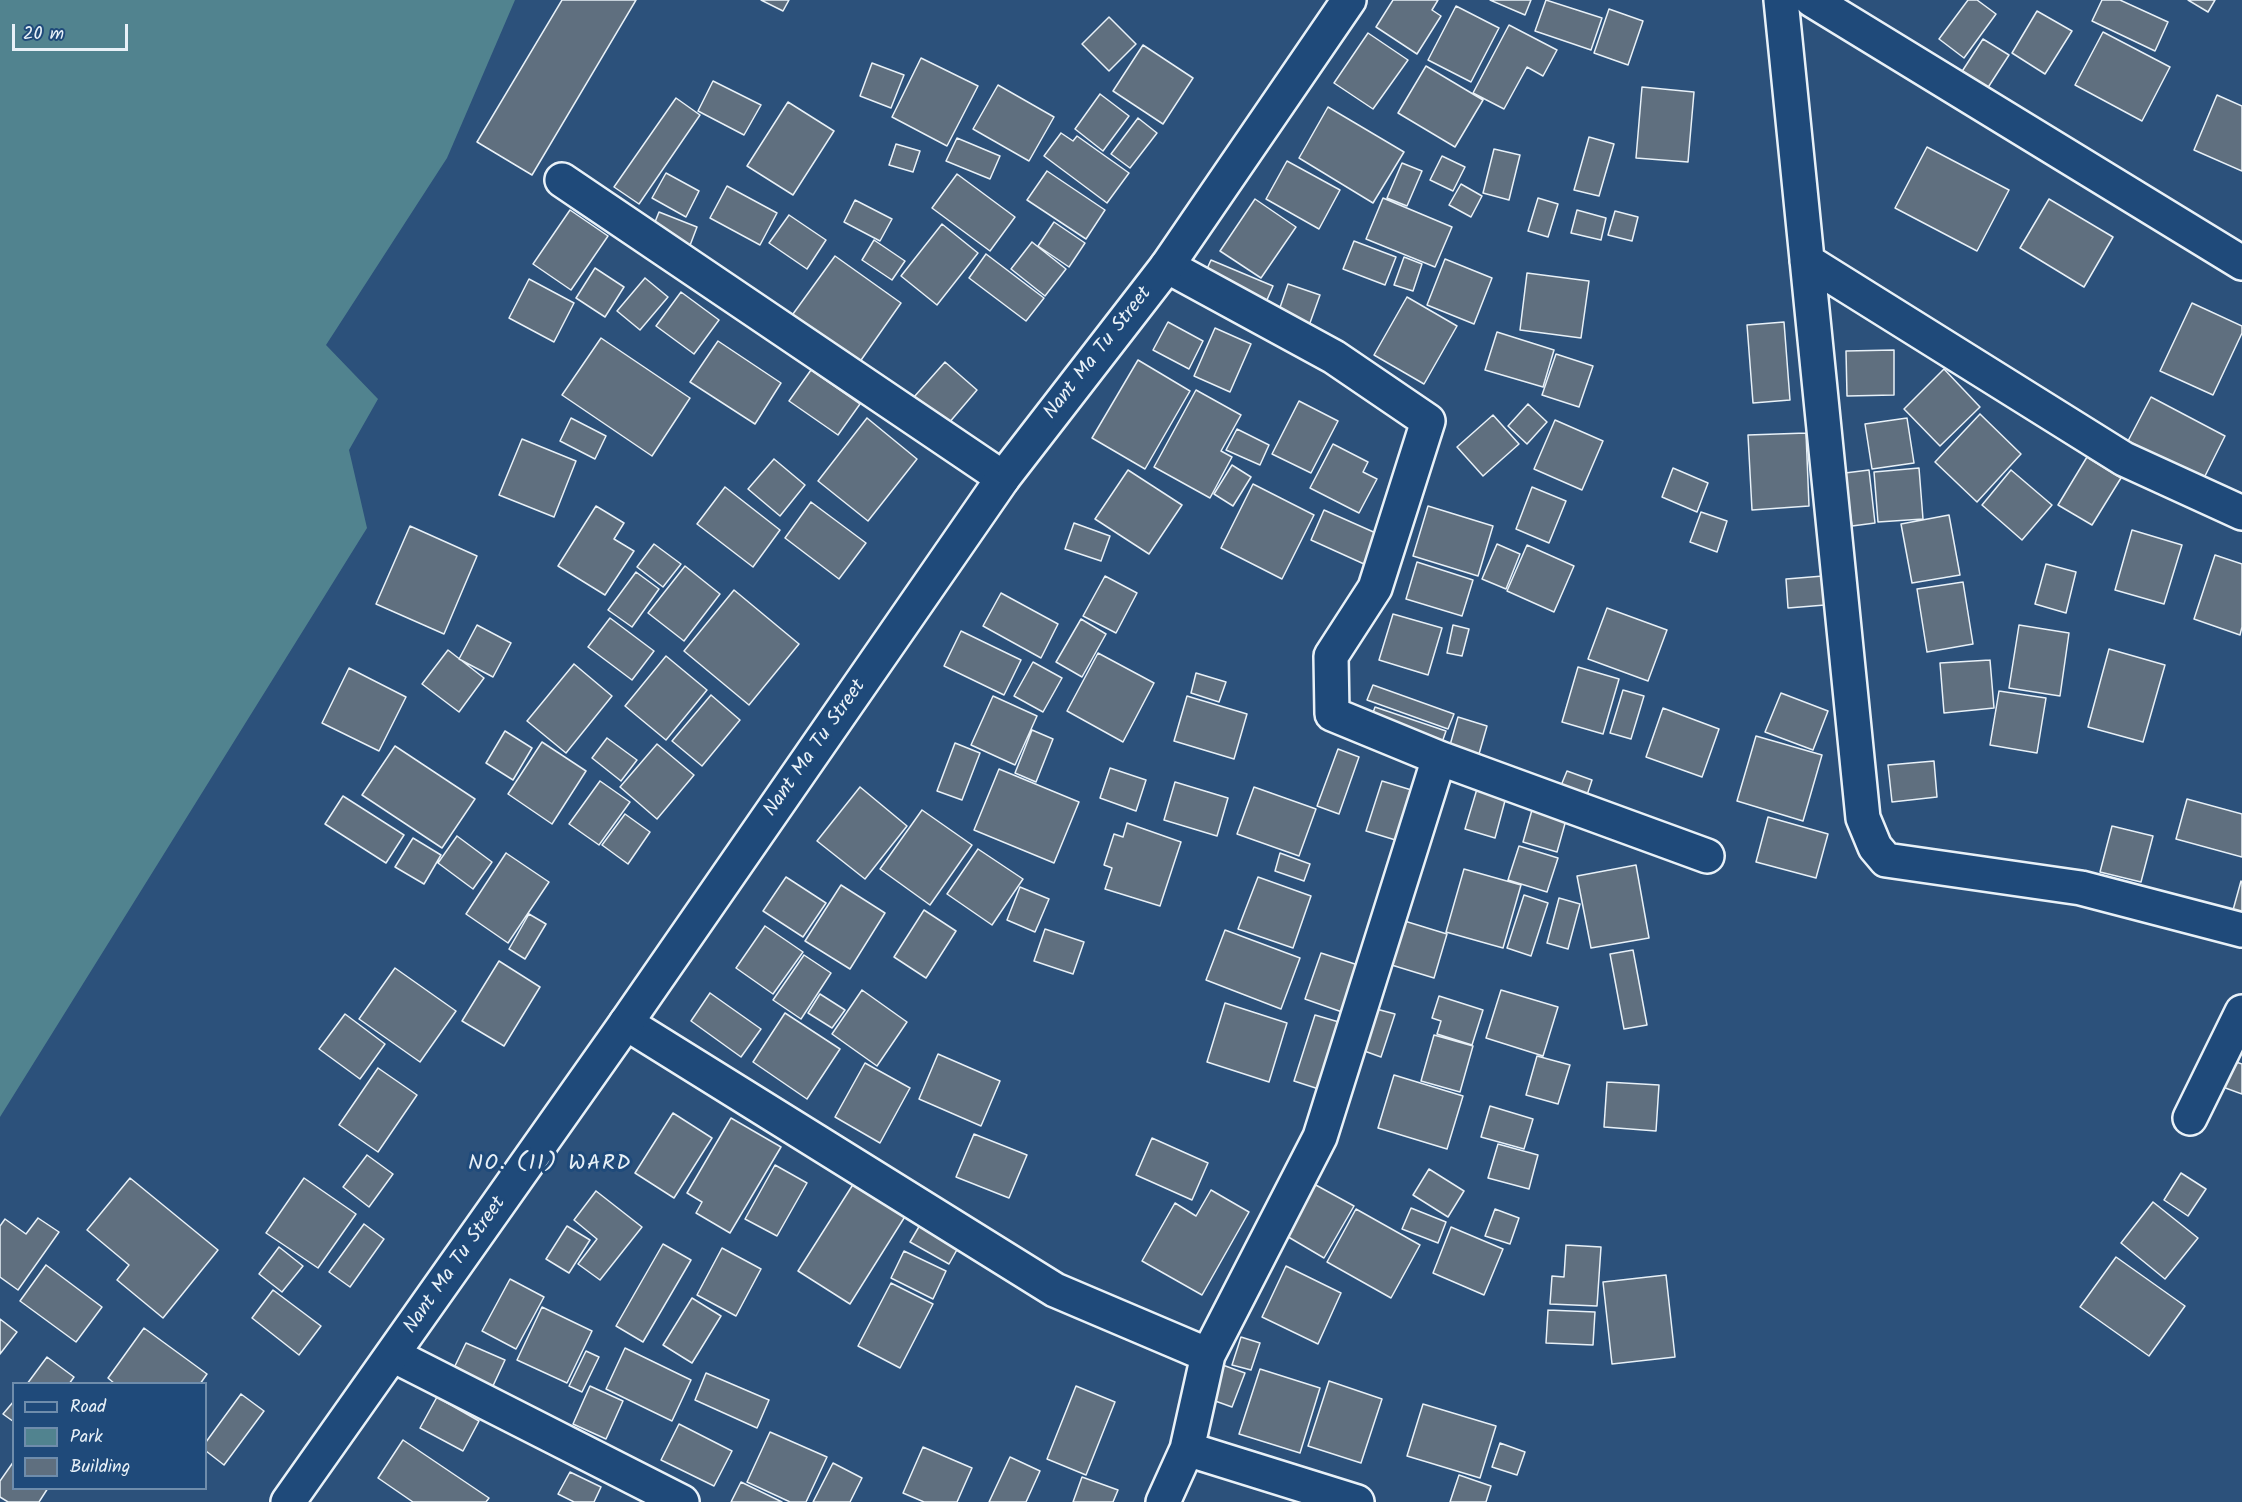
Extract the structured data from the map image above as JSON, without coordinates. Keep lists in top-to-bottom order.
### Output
{
  "streets": {
    "street": ["Nant Ma Tu Street"]
  },
  "districts": ["NO. (11) WARD"],
  "legend": ["Road", "Park", "Building"],
  "scale_bar": "20 m"
}
